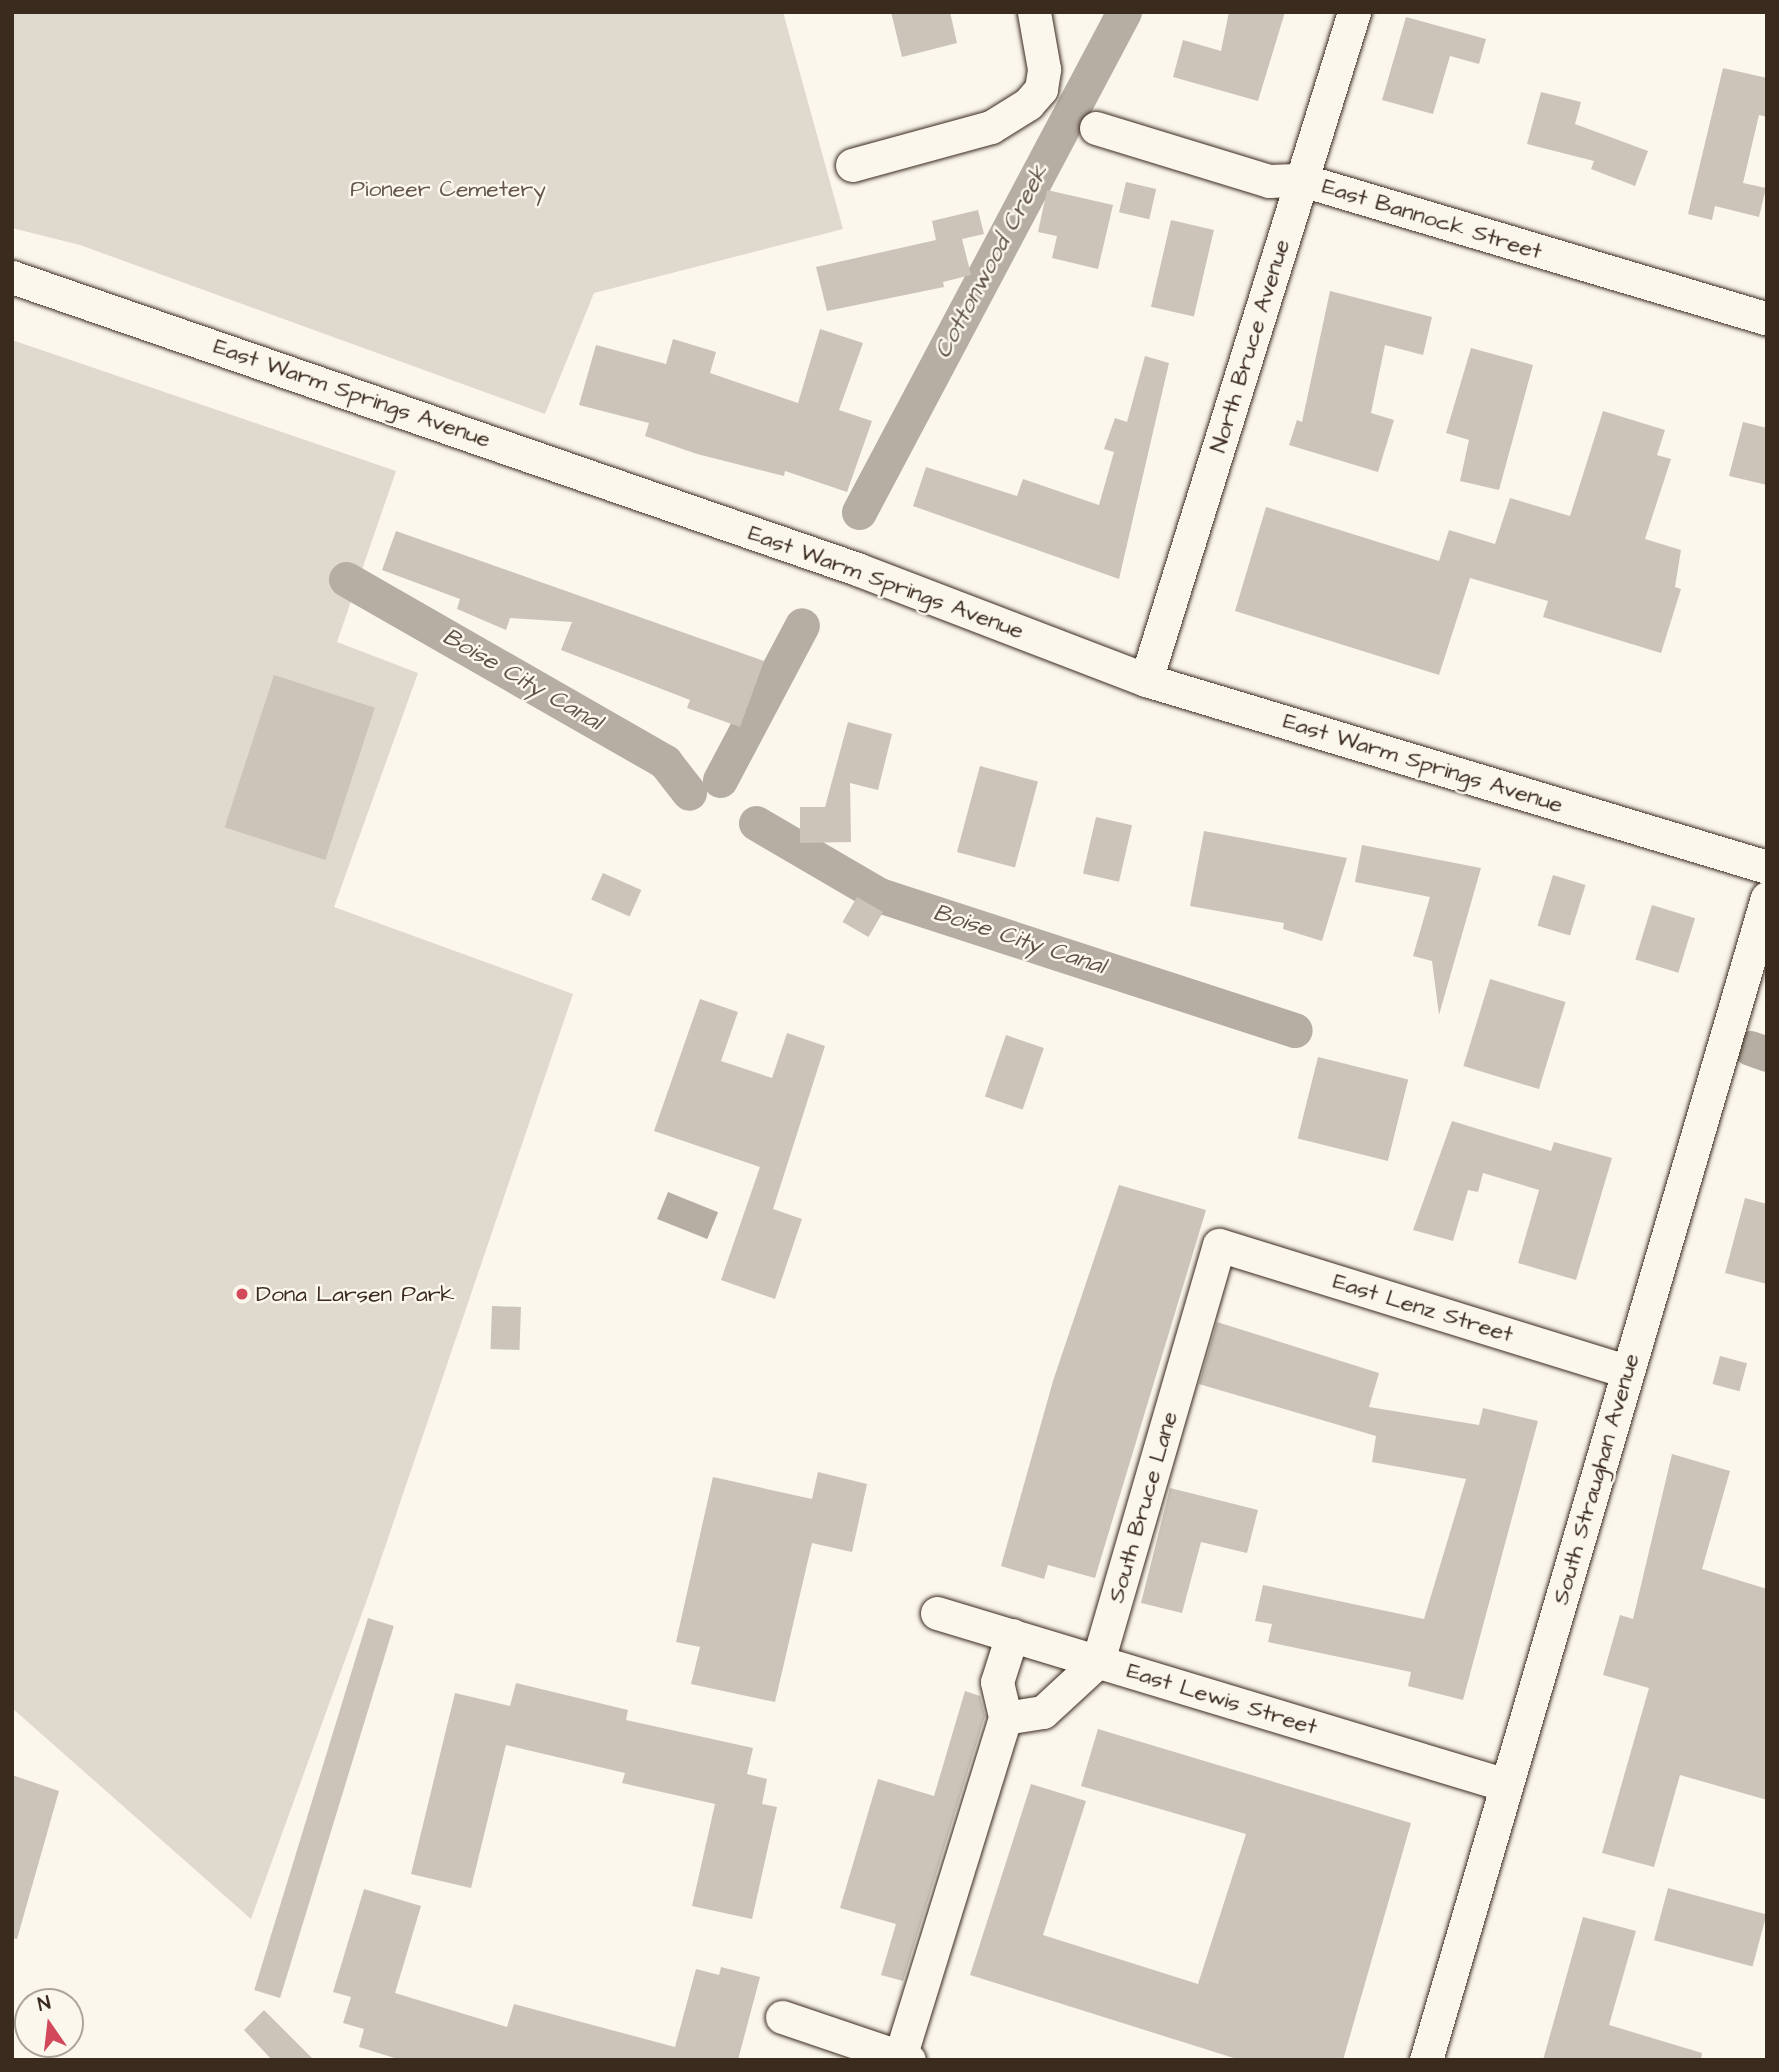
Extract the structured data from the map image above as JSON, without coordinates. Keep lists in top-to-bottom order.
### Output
{
  "streets": {
    "street": [
      "East Bannock Street",
      "North Bruce Avenue",
      "East Warm Springs Avenue",
      "East Lenz Street",
      "South Straughan Avenue",
      "South Bruce Lane",
      "East Lewis Street"
    ]
  },
  "crossings": [
    ["East Bannock Street", "North Bruce Avenue"],
    ["North Bruce Avenue", "East Warm Springs Avenue"],
    ["East Lenz Street", "South Straughan Avenue"],
    ["East Lenz Street", "South Bruce Lane"],
    ["South Straughan Avenue", "East Lewis Street"],
    ["South Bruce Lane", "East Lewis Street"]
  ],
  "water": ["Cottonwood Creek", "Boise City Canal"],
  "parks": ["Pioneer Cemetery"],
  "places": ["Dona Larsen Park"],
  "north": "top"
}
